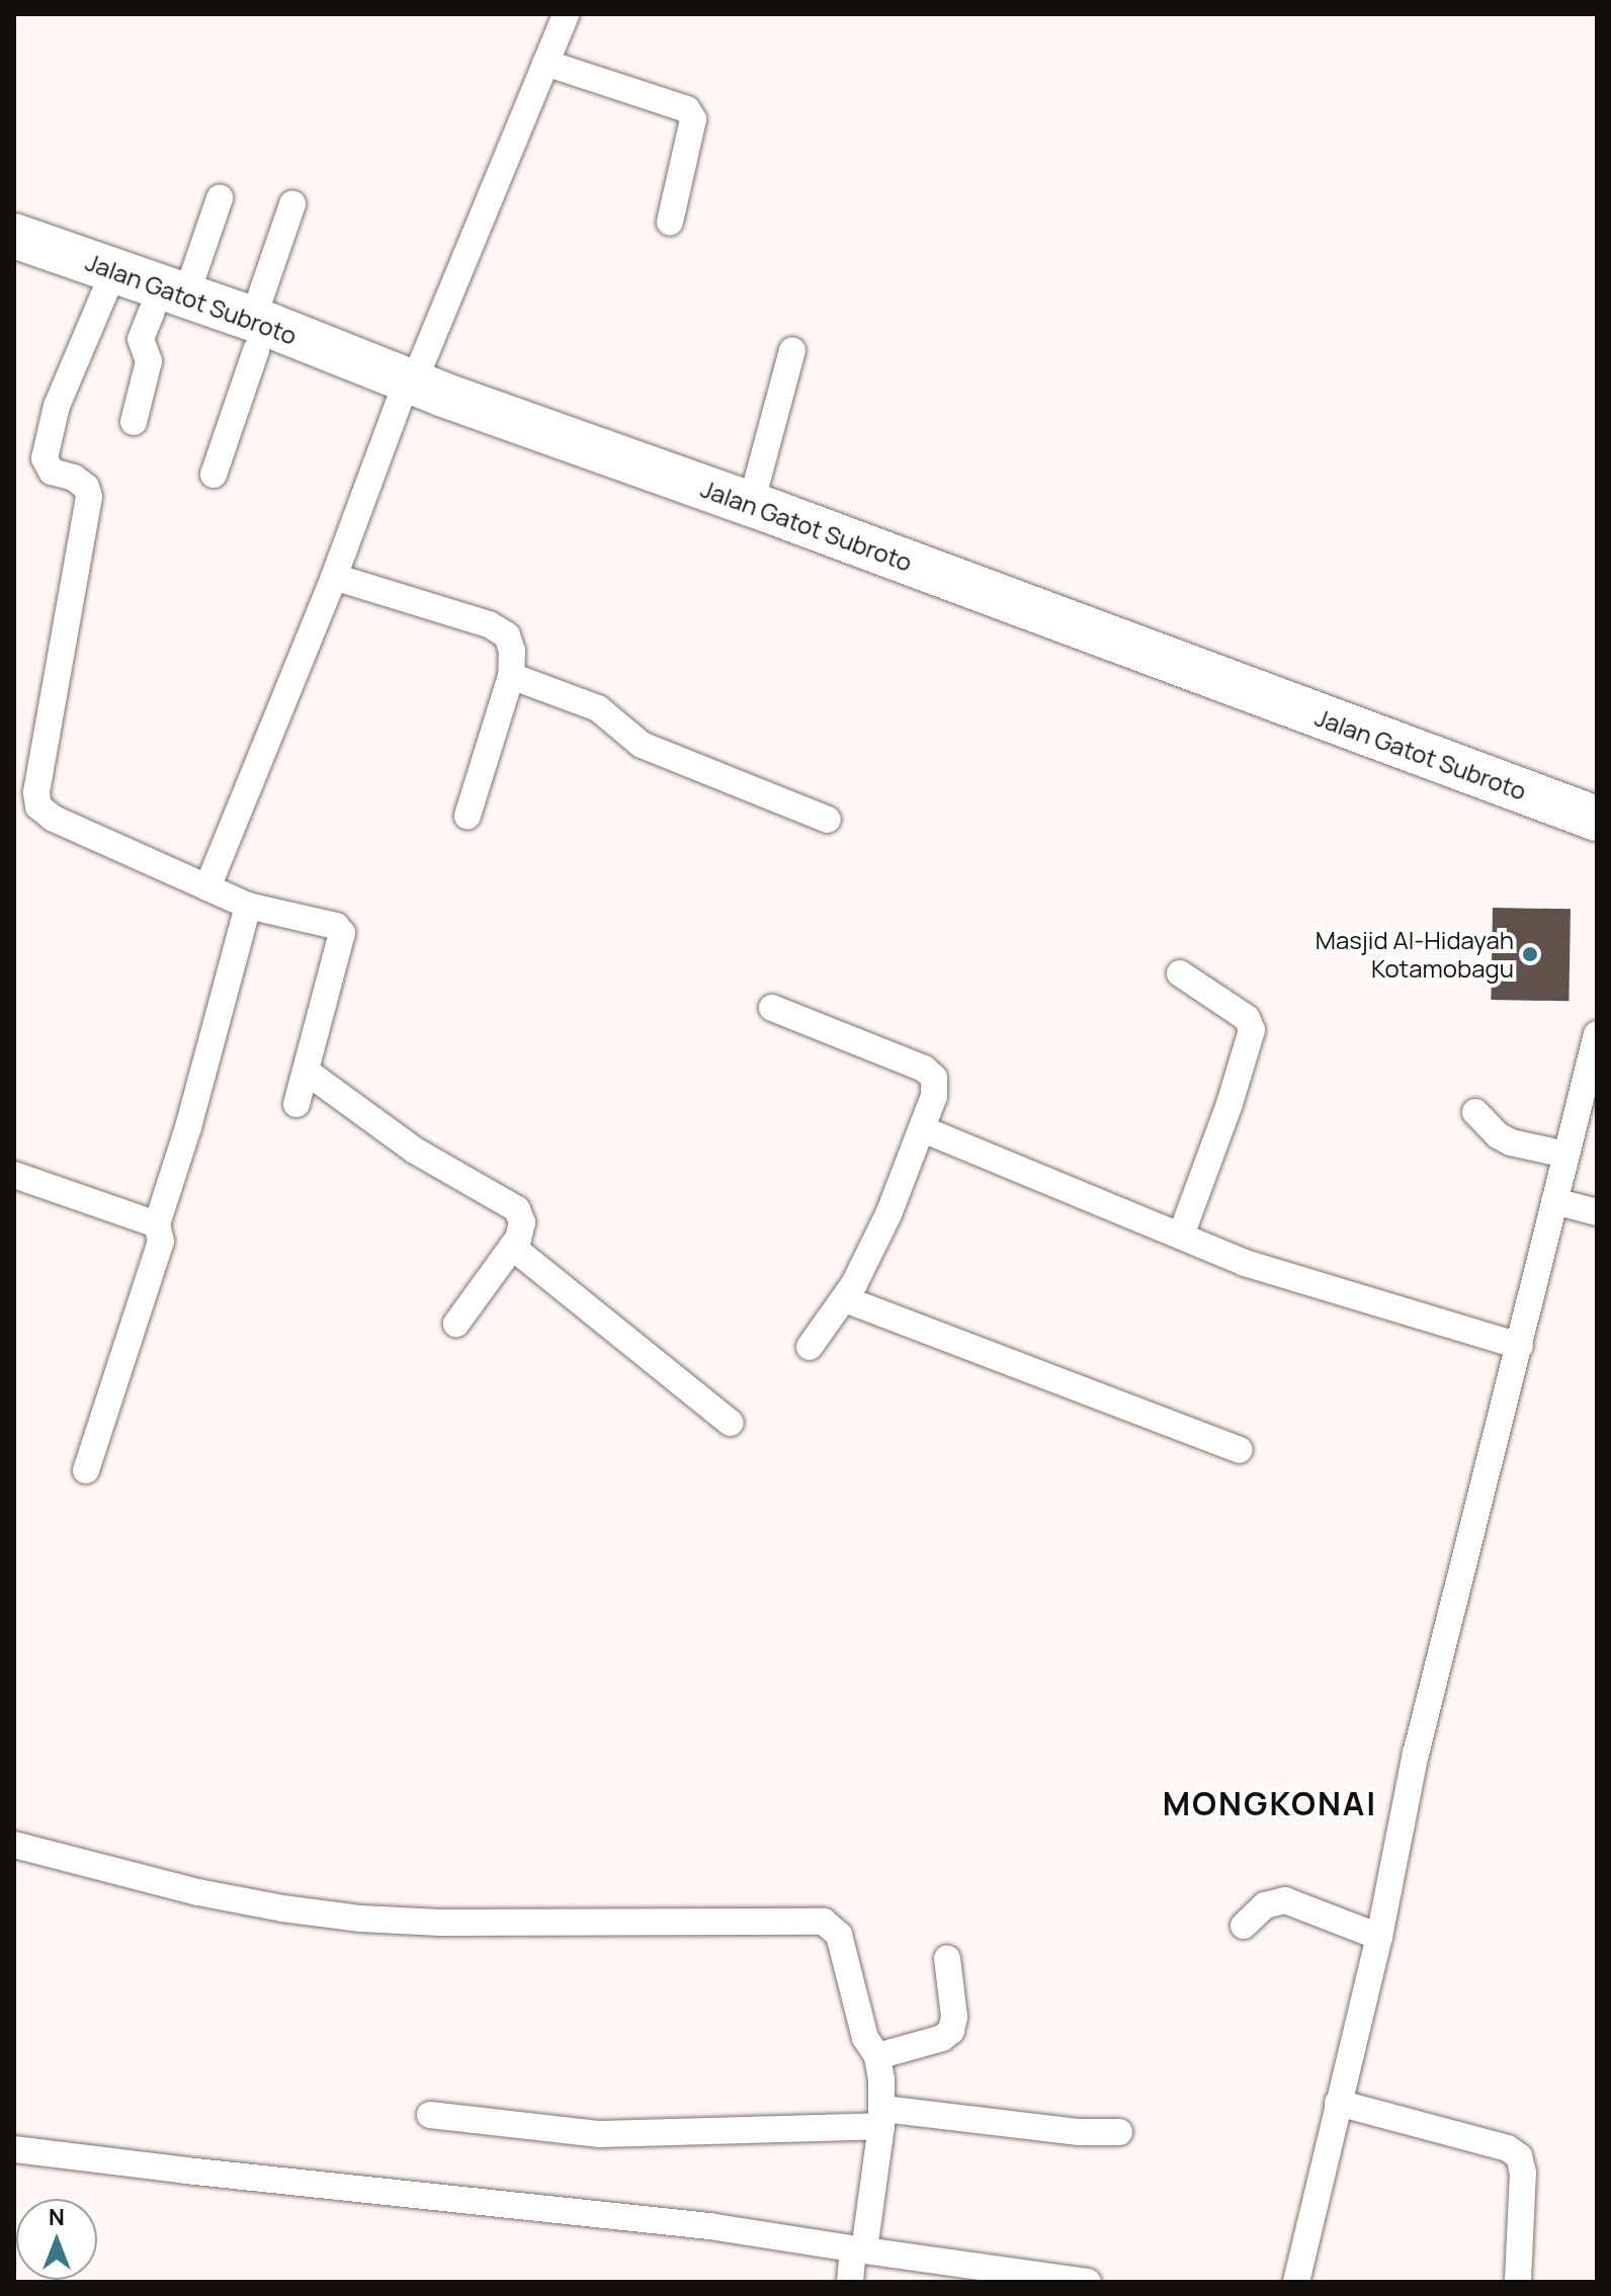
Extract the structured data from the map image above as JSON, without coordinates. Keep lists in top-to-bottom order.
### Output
{
  "streets": {
    "highway": ["Jalan Gatot Subroto"]
  },
  "districts": ["MONGKONAI"],
  "places": ["Masjid Al-Hidayah Kotamobagu"],
  "north": "top"
}
